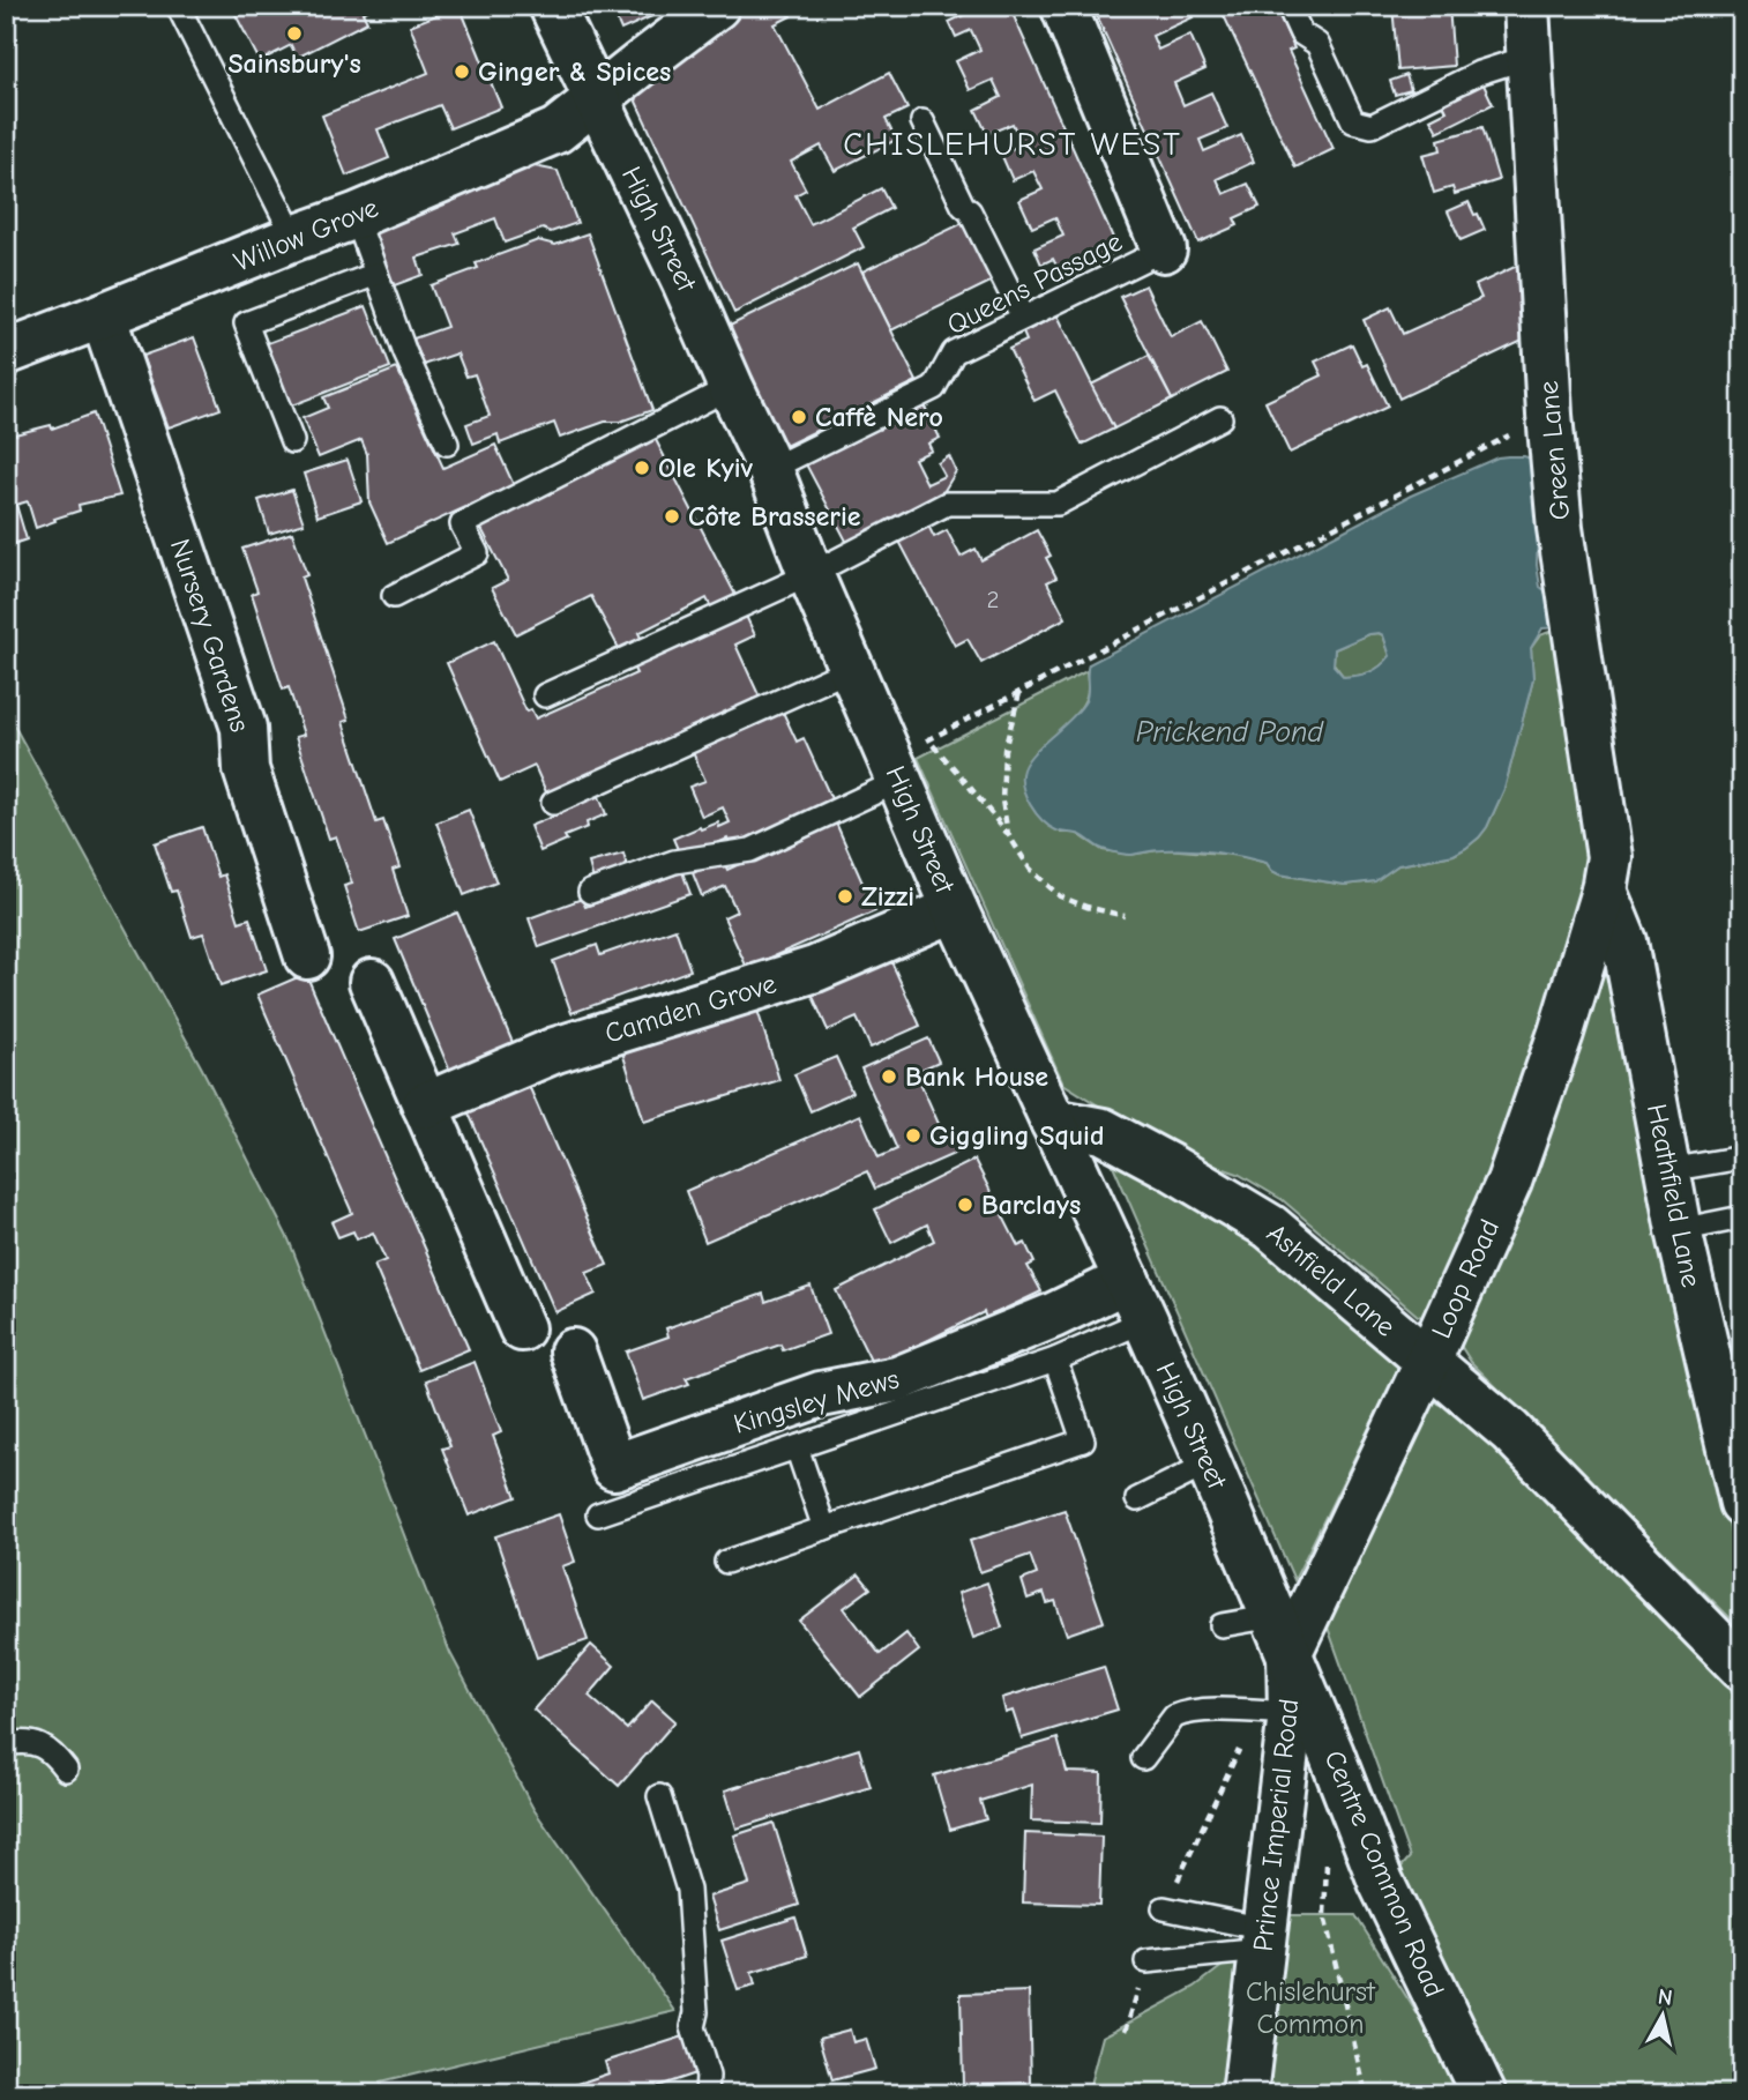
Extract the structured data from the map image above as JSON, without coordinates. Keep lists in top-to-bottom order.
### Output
{
  "streets": {
    "street": [
      "High Street",
      "Willow Grove",
      "Green Lane",
      "Nursery Gardens",
      "Camden Grove",
      "Heathfield Lane",
      "Loop Road",
      "Ashfield Lane",
      "Kingsley Mews",
      "Prince Imperial Road",
      "Centre Common Road"
    ],
    "lane": ["Queens Passage"]
  },
  "crossings": [
    ["High Street", "Willow Grove"],
    ["High Street", "Queens Passage"],
    ["High Street", "Camden Grove"],
    ["High Street", "Loop Road"],
    ["High Street", "Ashfield Lane"],
    ["High Street", "Kingsley Mews"],
    ["High Street", "Prince Imperial Road"],
    ["High Street", "Centre Common Road"],
    ["Willow Grove", "Nursery Gardens"],
    ["Green Lane", "Heathfield Lane"],
    ["Green Lane", "Loop Road"],
    ["Heathfield Lane", "Loop Road"],
    ["Loop Road", "Ashfield Lane"],
    ["Loop Road", "Prince Imperial Road"],
    ["Loop Road", "Centre Common Road"],
    ["Prince Imperial Road", "Centre Common Road"]
  ],
  "districts": ["CHISLEHURST WEST"],
  "water": ["Prickend Pond"],
  "parks": ["Chislehurst Common"],
  "places": [
    "Sainsbury's",
    "Ginger & Spices",
    "Caffè Nero",
    "Ole Kyiv",
    "Côte Brasserie",
    "Zizzi",
    "Bank House",
    "Giggling Squid",
    "Barclays"
  ],
  "house_numbers": ["2"],
  "north": "top"
}
